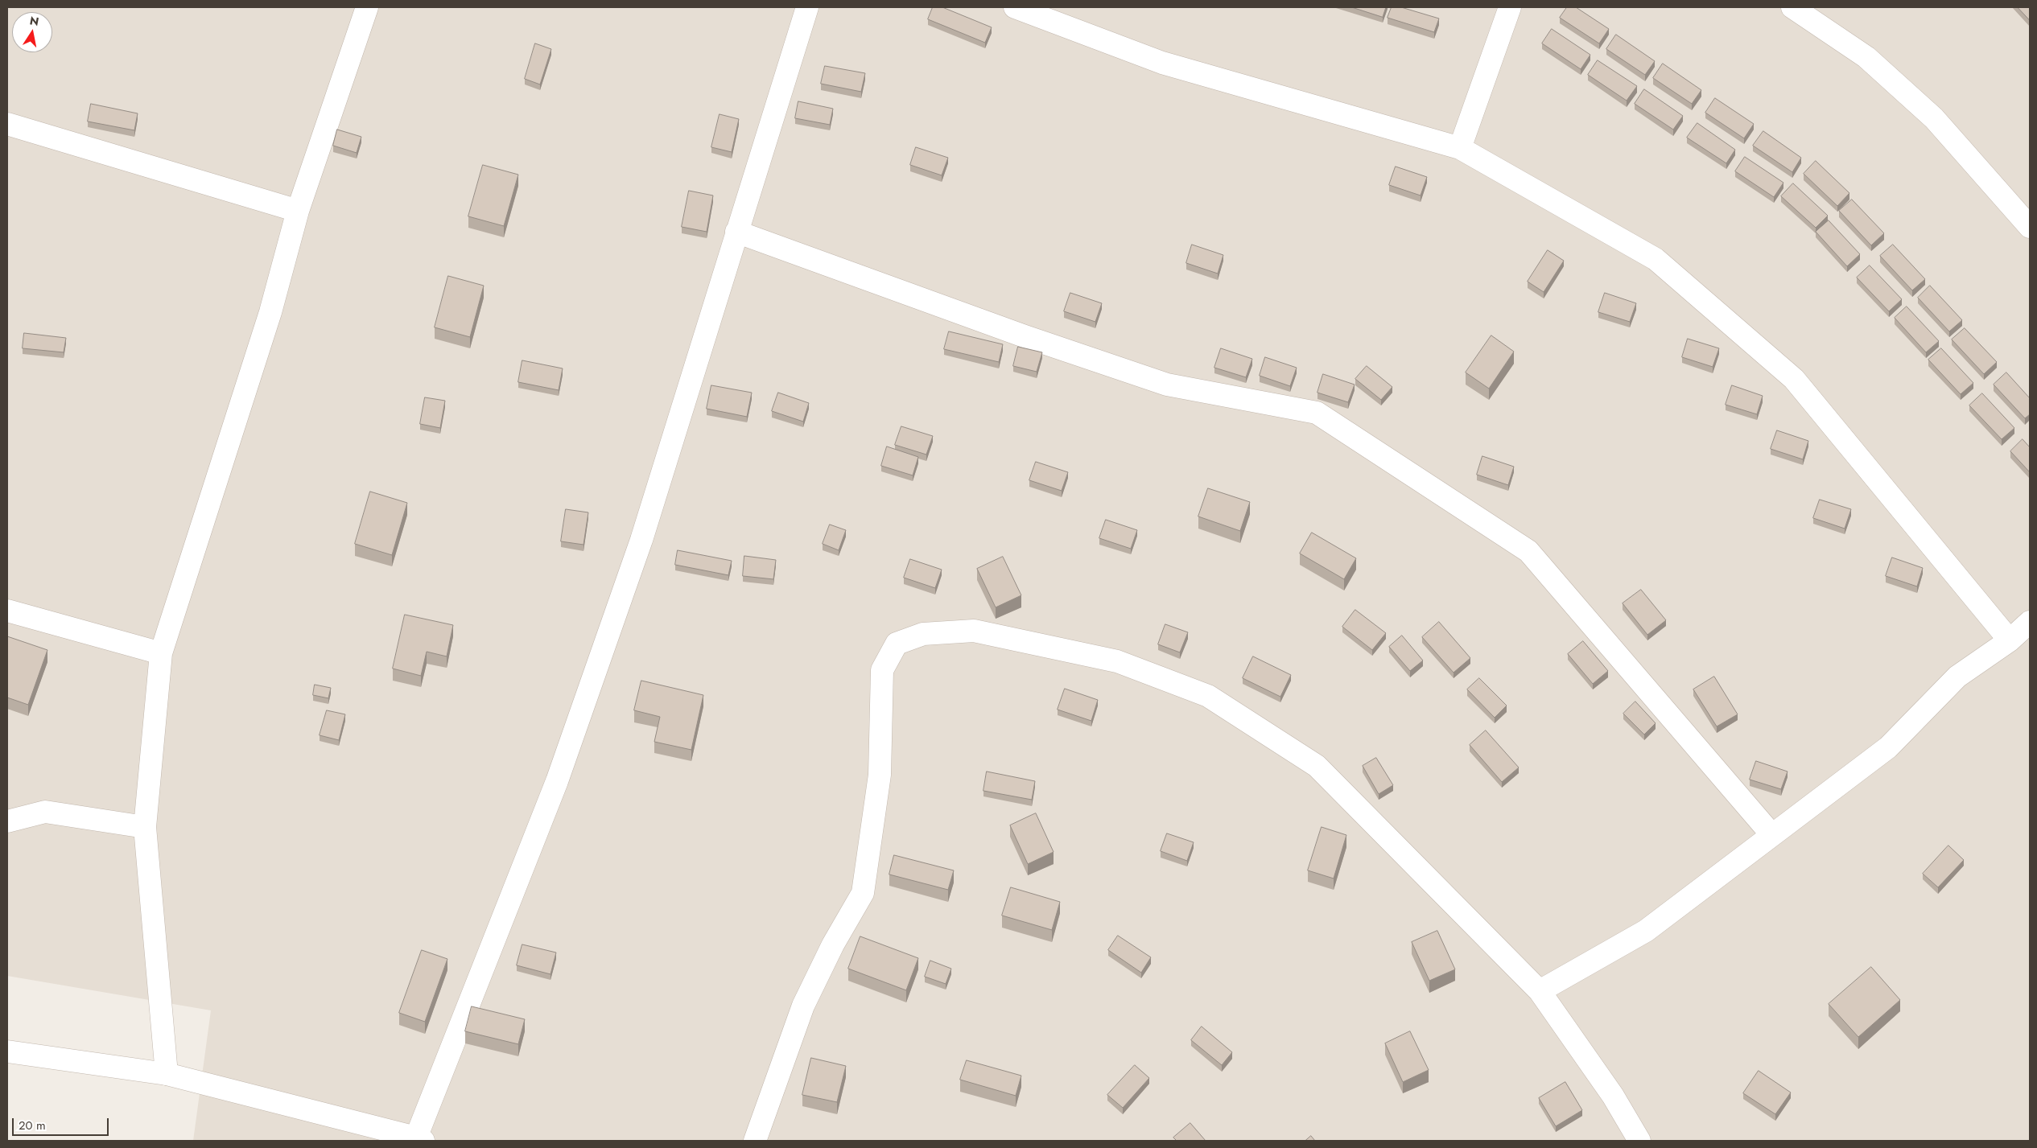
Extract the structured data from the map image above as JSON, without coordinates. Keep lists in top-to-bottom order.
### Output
{
  "scale_bar": "20 m",
  "north": "top"
}
